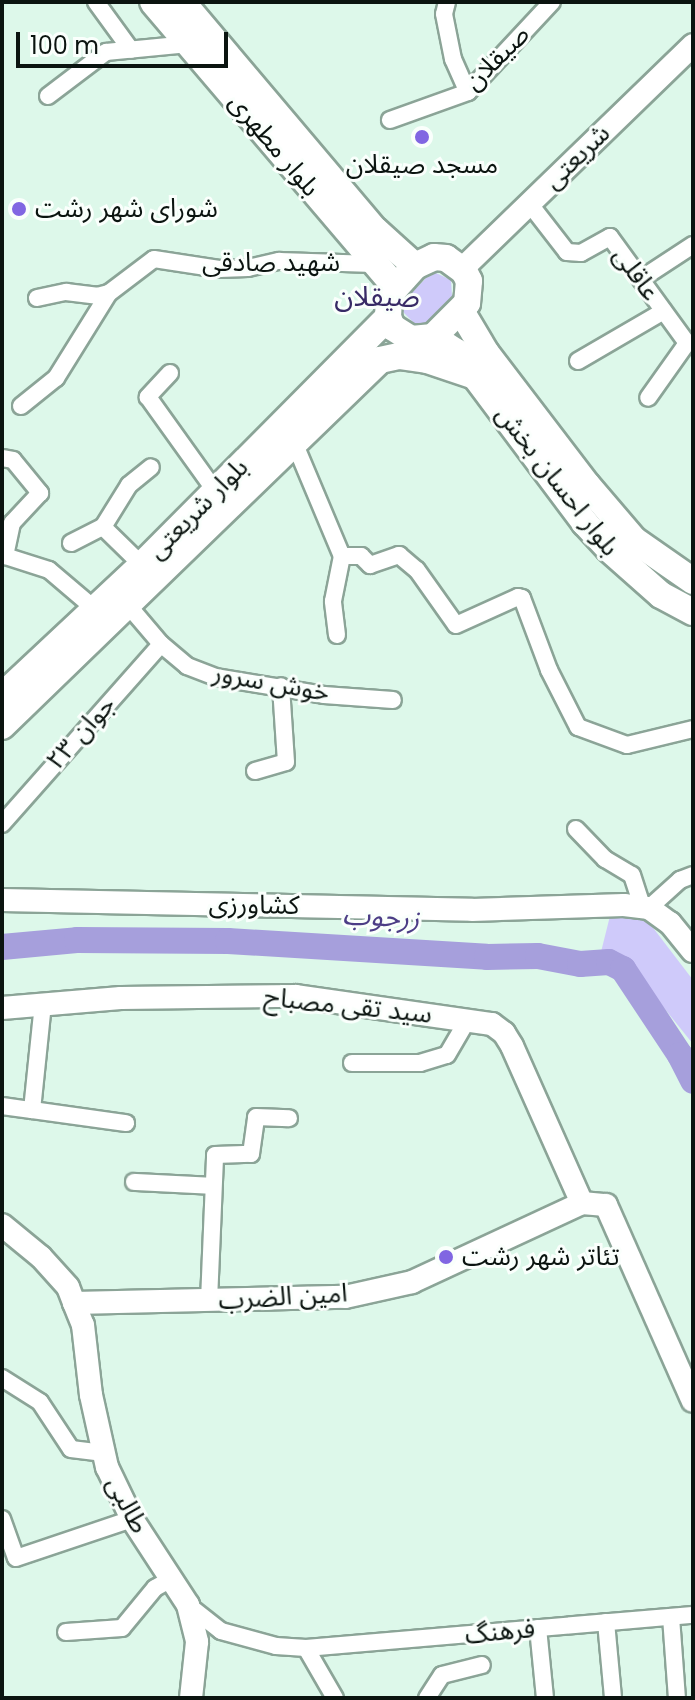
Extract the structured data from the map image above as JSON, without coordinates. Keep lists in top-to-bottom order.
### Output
{
  "streets": {
    "main road": [
      "بلوار مطهری",
      "شریعتی",
      "بلوار احسان بخش",
      "بلوار شریعتی",
      "کشاورزی",
      "سید تقی مصباح",
      "امین الضرب",
      "طالبی"
    ],
    "street": [
      "صیقلان",
      "شهید صادقی",
      "عاقلی",
      "خوش سرور",
      "جوان ۲۳",
      "فرهنگ"
    ]
  },
  "crossings": [
    ["بلوار مطهری", "شریعتی"],
    ["بلوار مطهری", "شهید صادقی"],
    ["بلوار مطهری", "بلوار احسان بخش"],
    ["بلوار مطهری", "بلوار شریعتی"],
    ["شریعتی", "عاقلی"],
    ["شریعتی", "بلوار احسان بخش"],
    ["شریعتی", "بلوار شریعتی"],
    ["بلوار احسان بخش", "بلوار شریعتی"],
    ["بلوار شریعتی", "خوش سرور"],
    ["خوش سرور", "جوان ۲۳"],
    ["سید تقی مصباح", "امین الضرب"],
    ["امین الضرب", "طالبی"],
    ["طالبی", "فرهنگ"]
  ],
  "districts": ["صیقلان"],
  "water": ["زرجوب"],
  "places": ["مسجد صیقلان", "شورای شهر رشت", "تئاتر شهر رشت"],
  "scale_bar": "100 m"
}
